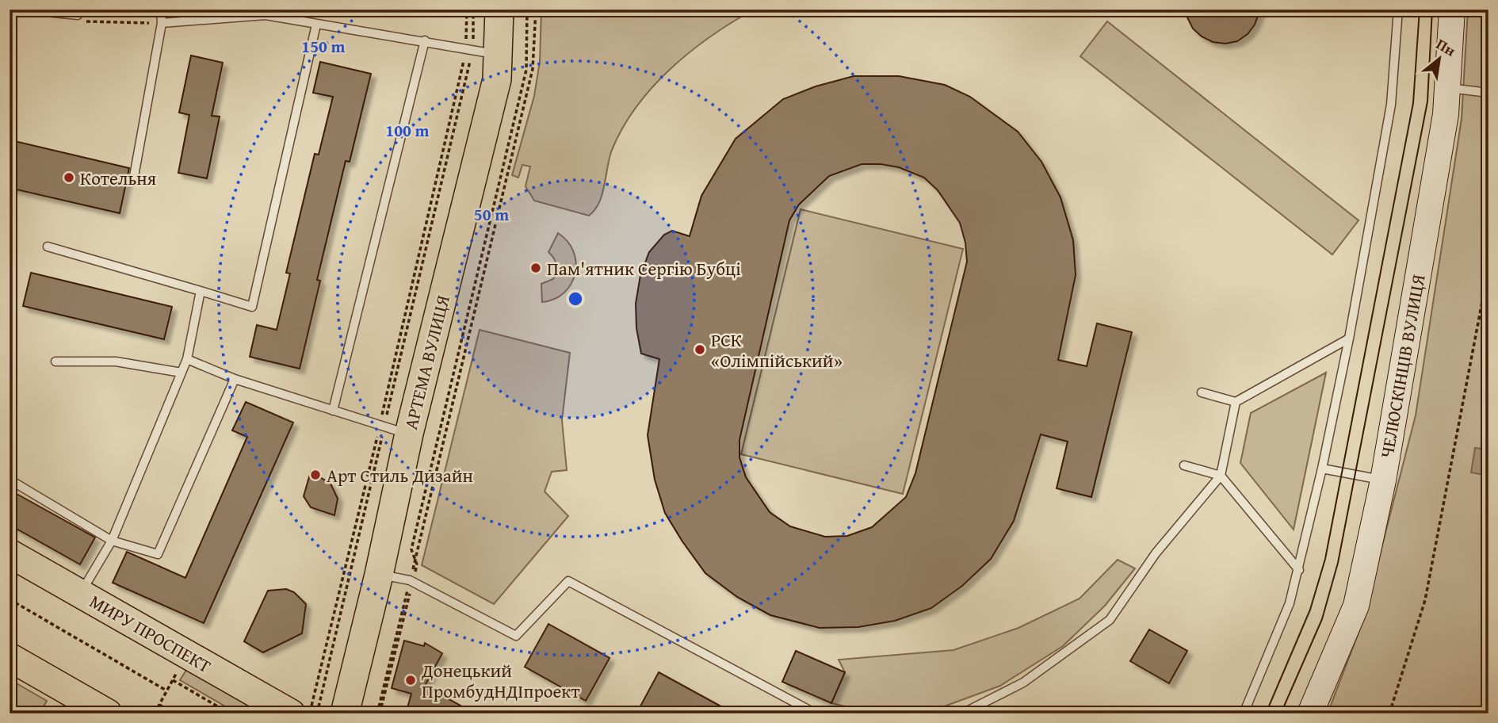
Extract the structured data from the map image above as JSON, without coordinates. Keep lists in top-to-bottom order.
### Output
{
  "streets": {
    "main road": ["АРТЕМА ВУЛИЦЯ", "ЧЕЛЮСКІНЦІВ ВУЛИЦЯ", "МИРУ ПРОСПЕКТ"]
  },
  "places": [
    "Котельня",
    "Пам'ятник Сергію Бубці",
    "РСК «Олімпійський»",
    "Арт Стиль Дизайн",
    "Донецький ПромбудНДІпроект"
  ],
  "north": "top right",
  "rings": ["150 m", "100 m", "50 m"]
}
